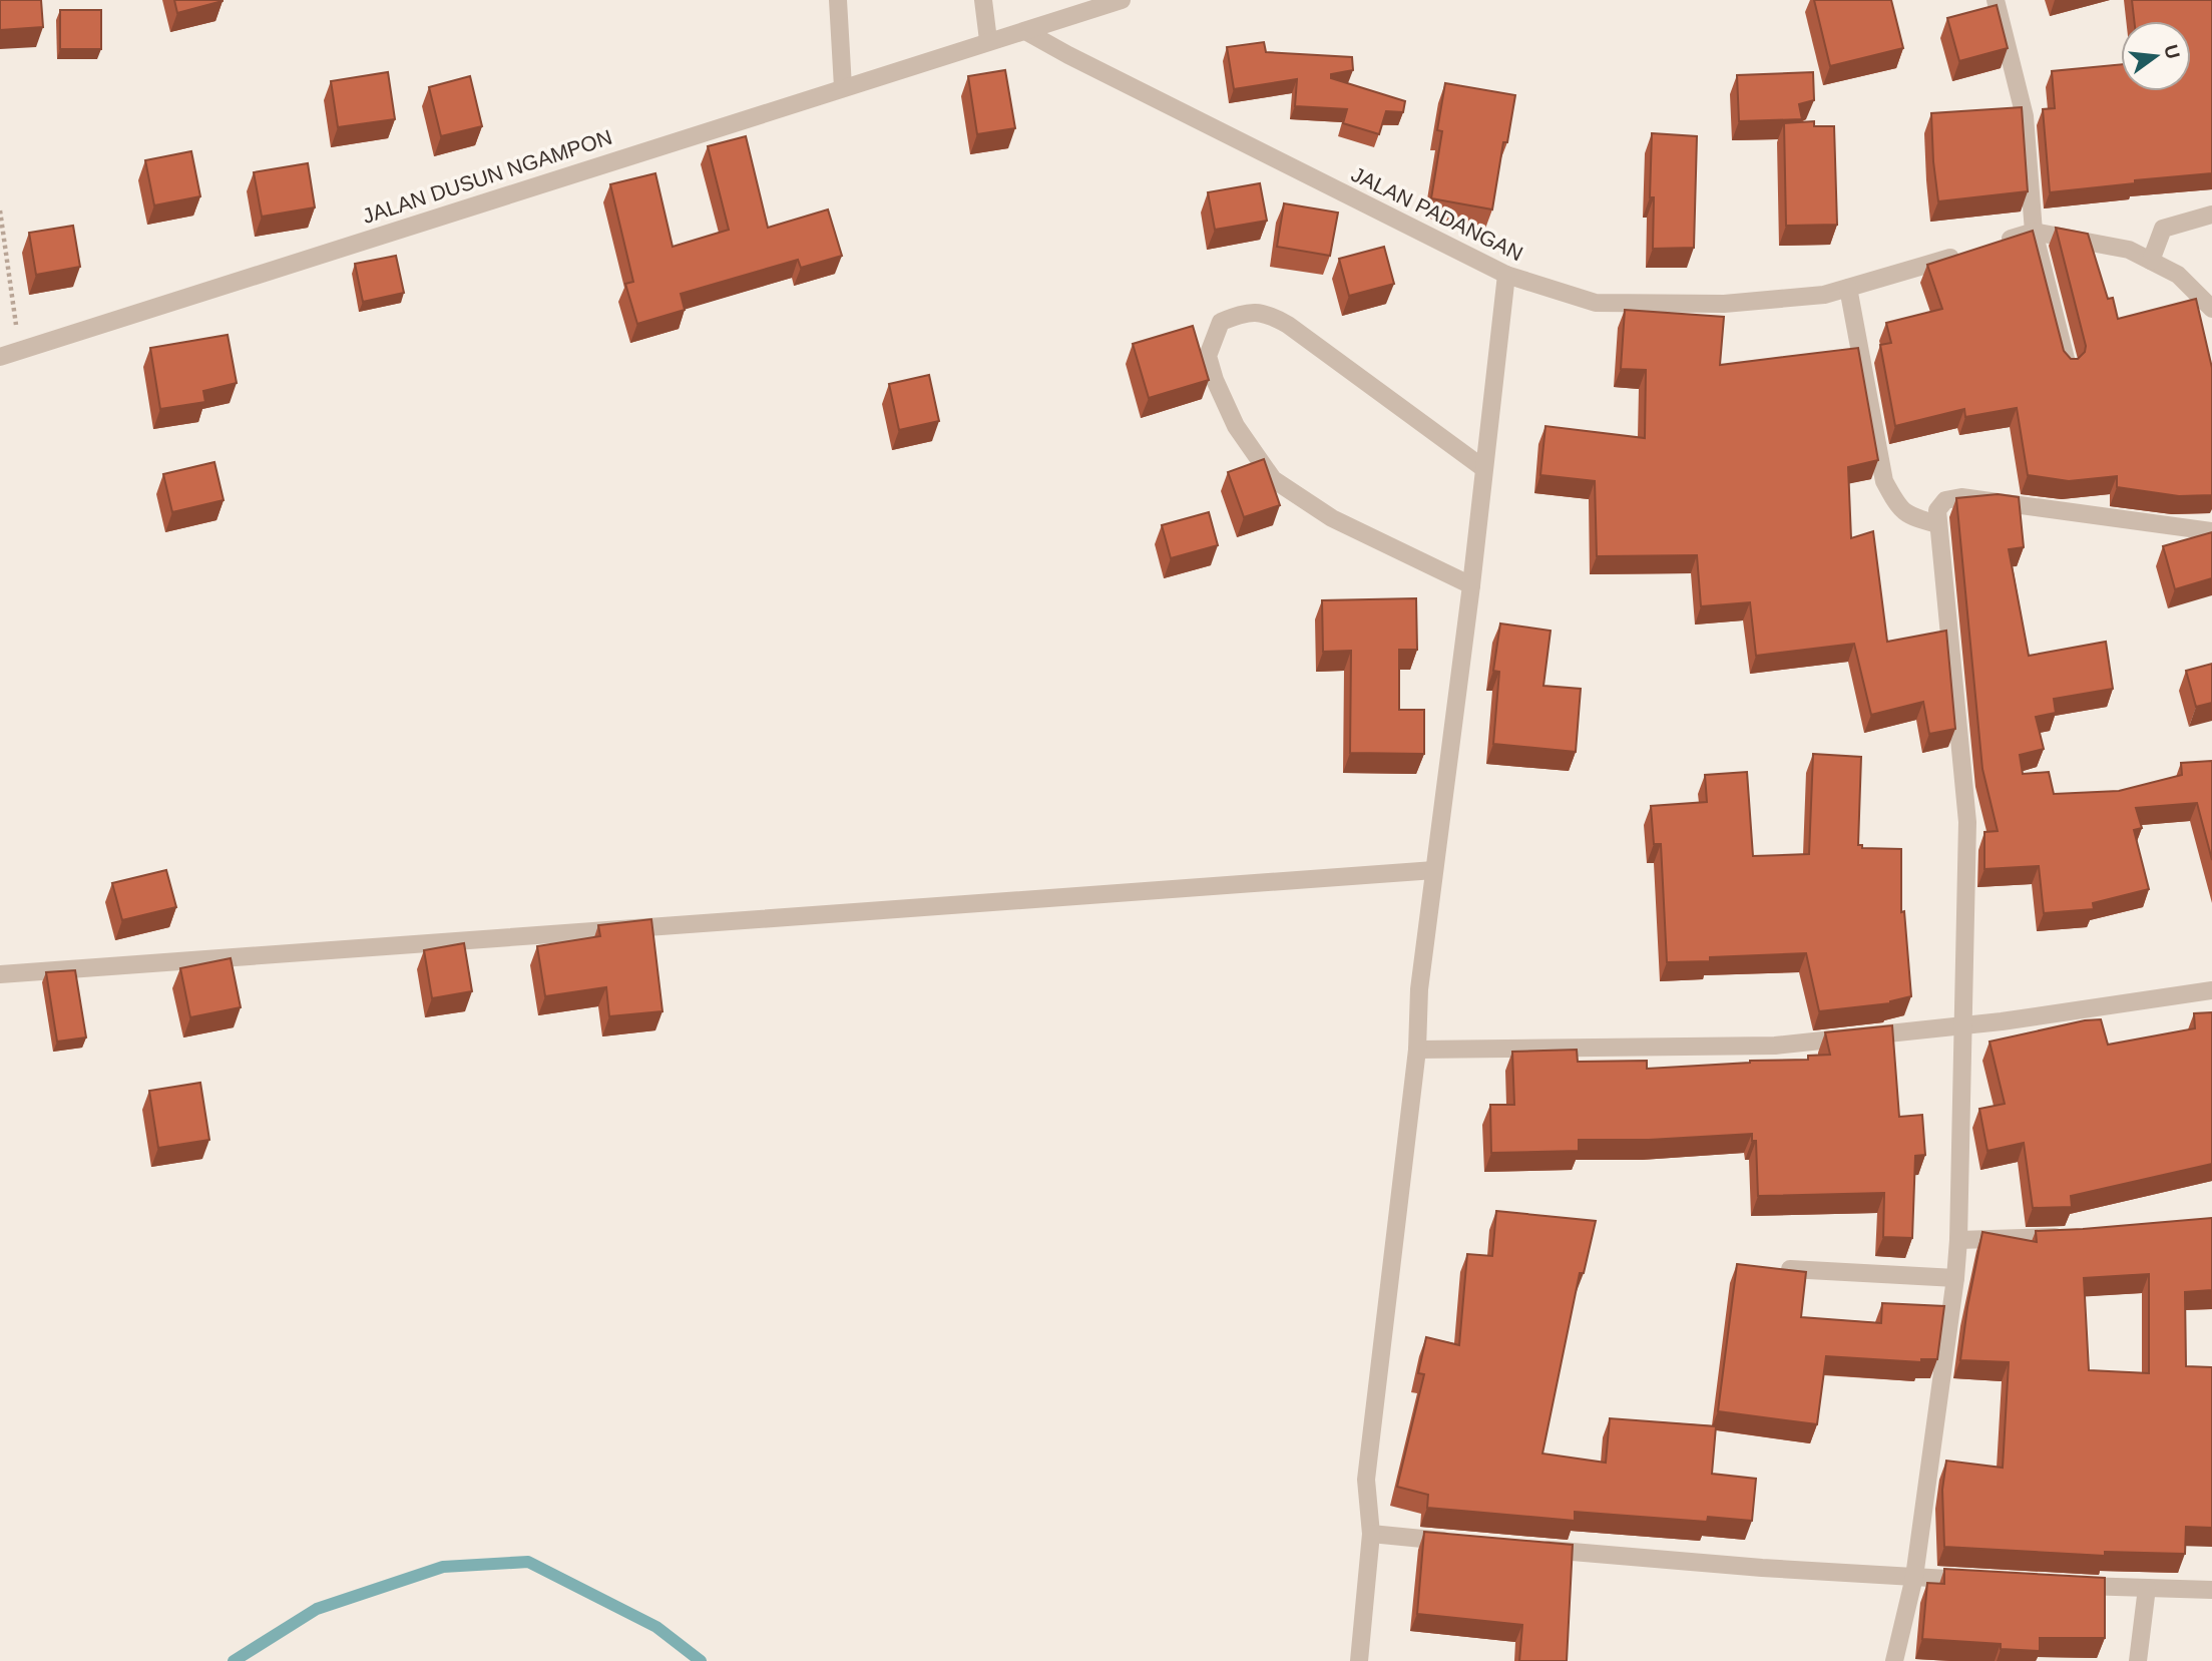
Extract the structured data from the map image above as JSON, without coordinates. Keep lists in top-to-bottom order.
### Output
{
  "streets": {
    "street": ["JALAN DUSUN NGAMPON", "JALAN PADANGAN"]
  },
  "crossings": [
    ["JALAN DUSUN NGAMPON", "JALAN PADANGAN"]
  ],
  "north": "right"
}
